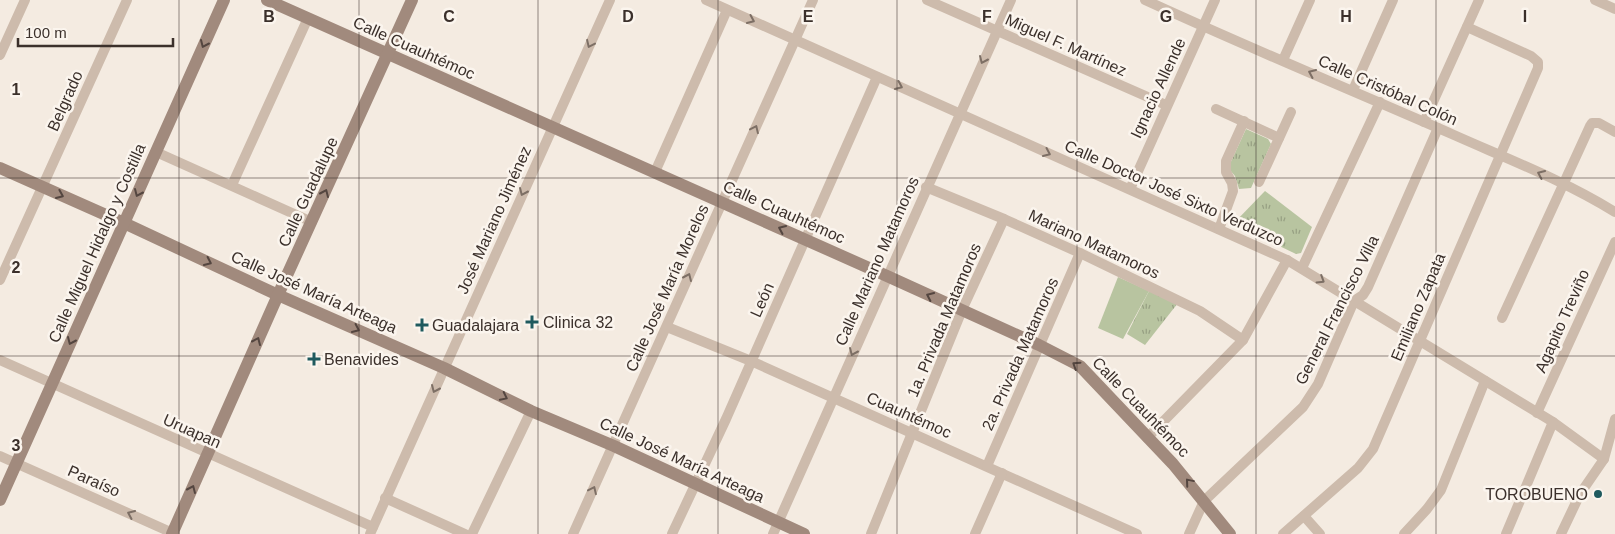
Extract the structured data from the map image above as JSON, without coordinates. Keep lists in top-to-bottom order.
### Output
{
  "streets": {
    "street": [
      "Miguel F. Martínez",
      "Calle Cuauhtémoc",
      "Ignacio Allende",
      "Calle Cristóbal Colón",
      "Belgrado",
      "Calle Guadalupe",
      "Calle Doctor José Sixto Verduzco",
      "José Mariano Jiménez",
      "Calle Miguel Hidalgo y Costilla",
      "Mariano Matamoros",
      "Calle Mariano Matamoros",
      "Calle José María Morelos",
      "Calle José María Arteaga",
      "León",
      "Emiliano Zapata",
      "General Francisco Villa",
      "1a. Privada Matamoros",
      "Agapito Treviño",
      "2a. Privada Matamoros",
      "Cuauhtémoc",
      "Uruapan",
      "Paraíso"
    ]
  },
  "crossings": [
    ["Miguel F. Martínez", "Ignacio Allende"],
    ["Miguel F. Martínez", "Calle Mariano Matamoros"],
    ["Calle Cuauhtémoc", "Calle Guadalupe"],
    ["Calle Cuauhtémoc", "José Mariano Jiménez"],
    ["Calle Cuauhtémoc", "Calle Mariano Matamoros"],
    ["Calle Cuauhtémoc", "Calle José María Morelos"],
    ["Calle Cuauhtémoc", "León"],
    ["Calle Cuauhtémoc", "General Francisco Villa"],
    ["Calle Cuauhtémoc", "1a. Privada Matamoros"],
    ["Calle Cuauhtémoc", "2a. Privada Matamoros"],
    ["Ignacio Allende", "Calle Cristóbal Colón"],
    ["Ignacio Allende", "Calle Doctor José Sixto Verduzco"],
    ["Calle Cristóbal Colón", "Emiliano Zapata"],
    ["Calle Cristóbal Colón", "General Francisco Villa"],
    ["Belgrado", "Calle José María Arteaga"],
    ["Calle Guadalupe", "Calle José María Arteaga"],
    ["Calle Guadalupe", "Uruapan"],
    ["Calle Guadalupe", "Paraíso"],
    ["Calle Doctor José Sixto Verduzco", "Calle Mariano Matamoros"],
    ["Calle Doctor José Sixto Verduzco", "Calle José María Morelos"],
    ["Calle Doctor José Sixto Verduzco", "León"],
    ["Calle Doctor José Sixto Verduzco", "Emiliano Zapata"],
    ["Calle Doctor José Sixto Verduzco", "General Francisco Villa"],
    ["Calle Doctor José Sixto Verduzco", "Agapito Treviño"],
    ["José Mariano Jiménez", "Calle José María Arteaga"],
    ["José Mariano Jiménez", "Uruapan"],
    ["Calle Miguel Hidalgo y Costilla", "Calle José María Arteaga"],
    ["Calle Miguel Hidalgo y Costilla", "Uruapan"],
    ["Calle Miguel Hidalgo y Costilla", "Paraíso"],
    ["Mariano Matamoros", "Calle Mariano Matamoros"],
    ["Mariano Matamoros", "1a. Privada Matamoros"],
    ["Mariano Matamoros", "2a. Privada Matamoros"],
    ["Calle Mariano Matamoros", "Calle José María Arteaga"],
    ["Calle Mariano Matamoros", "Cuauhtémoc"],
    ["Calle José María Morelos", "Calle José María Arteaga"],
    ["Calle José María Morelos", "Cuauhtémoc"],
    ["Calle José María Arteaga", "León"],
    ["León", "Cuauhtémoc"],
    ["1a. Privada Matamoros", "Cuauhtémoc"],
    ["2a. Privada Matamoros", "Cuauhtémoc"]
  ],
  "one_way": [
    "Calle Cuauhtémoc",
    "Calle Doctor José Sixto Verduzco",
    "José Mariano Jiménez",
    "Calle Mariano Matamoros",
    "Paraíso"
  ],
  "places": {
    "health": ["Clinica 32", "Guadalajara", "Benavides"],
    "other": ["TOROBUENO"]
  },
  "scale_bar": "100 m",
  "grid": {
    "columns": [
      "B",
      "C",
      "D",
      "E",
      "F",
      "G",
      "H",
      "I"
    ],
    "rows": ["1", "2", "3"]
  }
}
